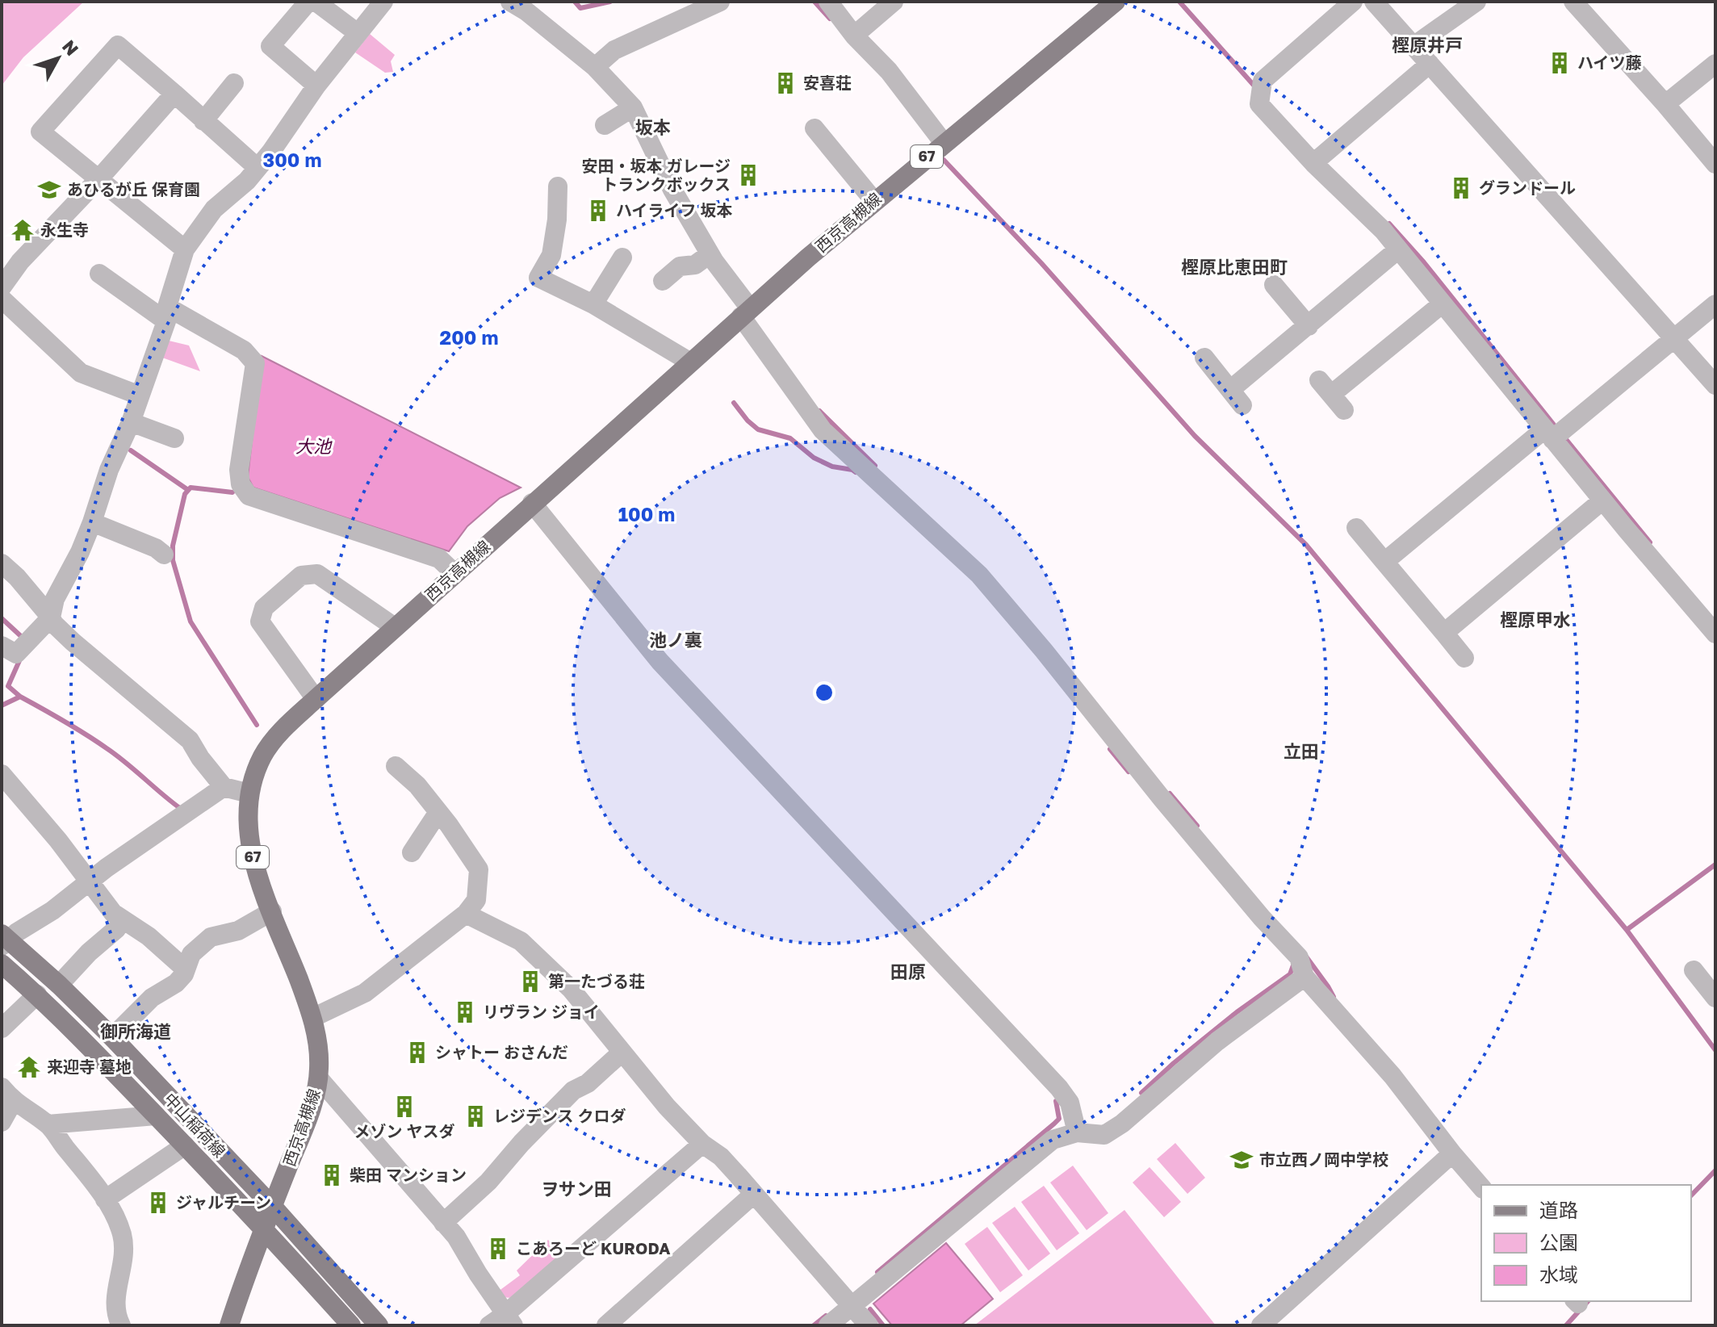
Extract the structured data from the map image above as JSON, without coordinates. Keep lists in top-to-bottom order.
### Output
{
  "streets": {
    "main road": ["67", "西京高槻線", "中山稲荷線"]
  },
  "crossings": [
    ["西京高槻線", "中山稲荷線"]
  ],
  "districts": [
    "樫原井戸",
    "坂本",
    "樫原比恵田町",
    "樫原甲水",
    "池ノ裏",
    "立田",
    "田原",
    "御所海道",
    "ヲサン田"
  ],
  "water": ["大池"],
  "places": {
    "building": [
      "ハイツ藤",
      "安喜荘",
      "安田・坂本 ガレージ トランクボックス",
      "グランドール",
      "ハイライフ 坂本",
      "第一たづる荘",
      "リヴラン ジョイ",
      "シャトー おさんだ",
      "メゾン ヤスダ",
      "レジデンス クロダ",
      "柴田 マンション",
      "ジャルチーン",
      "こあろーど KURODA"
    ],
    "school or university": ["あひるが丘 保育園", "市立西ノ岡中学校"],
    "temple": ["永生寺", "来迎寺 墓地"]
  },
  "legend": ["道路", "公園", "水域"],
  "north": "top right",
  "rings": ["300 m", "200 m", "100 m"]
}
